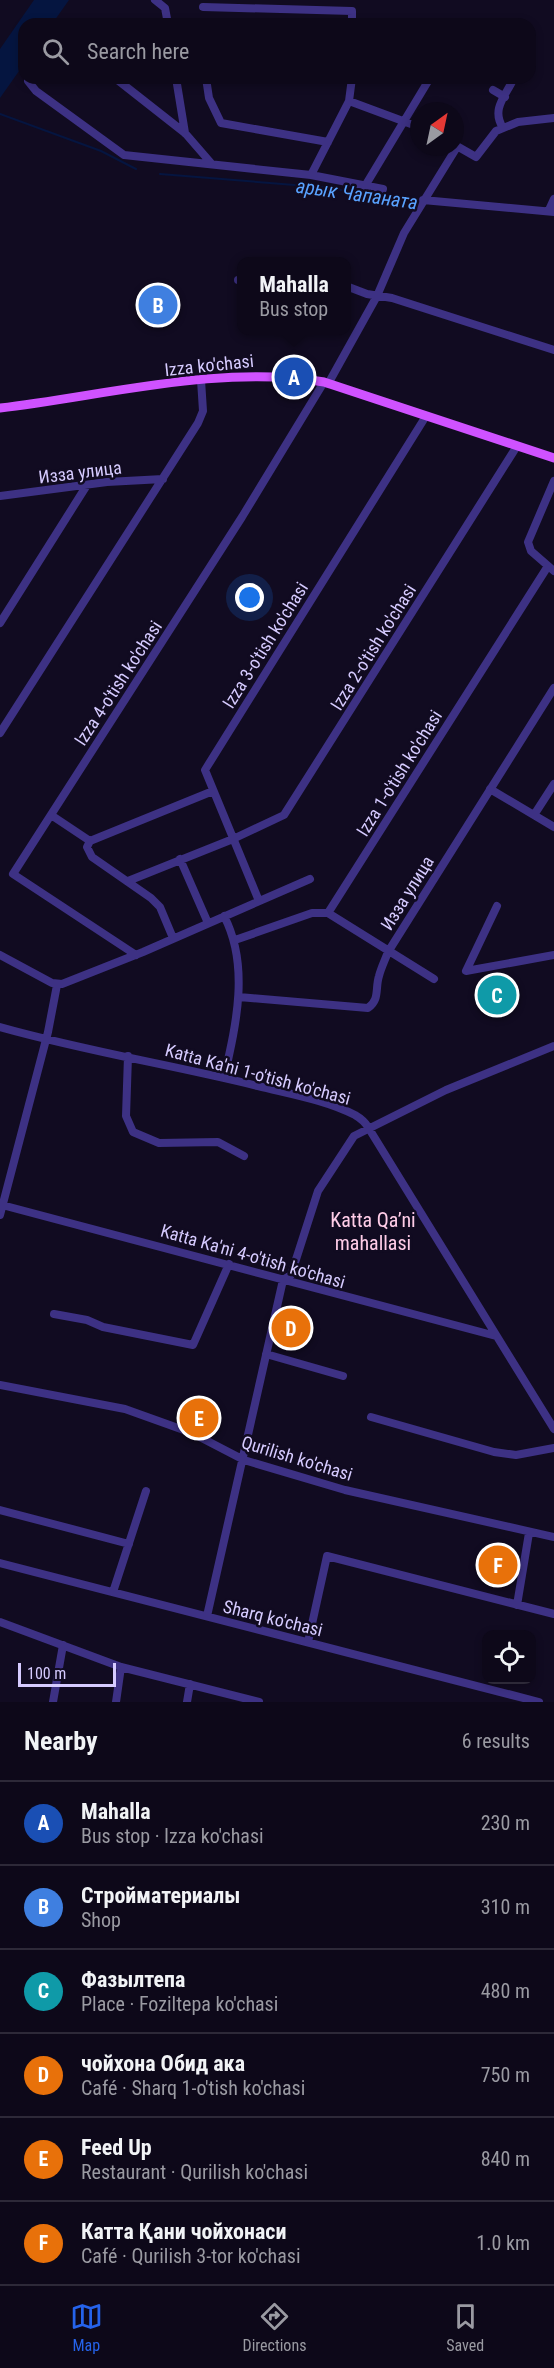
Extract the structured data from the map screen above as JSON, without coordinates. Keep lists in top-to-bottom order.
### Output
{
  "streets": {
    "main road": ["Izza ko'chasi"],
    "street": [
      "Изза улица",
      "Izza 3-o'tish ko'chasi",
      "Izza 2-o'tish ko'chasi",
      "Izza 4-o'tish ko'chasi",
      "Izza 1-o'tish ko'chasi",
      "Katta Ka'ni 1-o'tish ko'chasi",
      "Katta Ka'ni 4-o'tish ko'chasi",
      "Qurilish ko'chasi",
      "Sharq ko'chasi"
    ]
  },
  "crossings": [
    ["Izza ko'chasi", "Izza 3-o'tish ko'chasi"],
    ["Izza ko'chasi", "Izza 2-o'tish ko'chasi"],
    ["Izza ko'chasi", "Izza 4-o'tish ko'chasi"],
    ["Izza 3-o'tish ko'chasi", "Izza 2-o'tish ko'chasi"],
    ["Katta Ka'ni 1-o'tish ko'chasi", "Katta Ka'ni 4-o'tish ko'chasi"]
  ],
  "districts": ["Katta Qaʼni mahallasi"],
  "water": ["арык Чапаната"],
  "scale_bar": "100 m",
  "north": "top right",
  "page": {
    "search": "Search here",
    "popup": ["Mahalla", "Bus stop"],
    "pins": [
      "B",
      "A",
      "C",
      "D",
      "E",
      "F"
    ],
    "scale": "100 m",
    "heading": ["Nearby", "6 results"],
    "list": [
      {
        "mark": "A",
        "name": "Mahalla",
        "note": "Bus stop · Izza ko'chasi",
        "value": "230 m"
      },
      {
        "mark": "B",
        "name": "Стройматериалы",
        "note": "Shop",
        "value": "310 m"
      },
      {
        "mark": "C",
        "name": "Фазылтепа",
        "note": "Place · Foziltepa ko'chasi",
        "value": "480 m"
      },
      {
        "mark": "D",
        "name": "чойхона Обид ака",
        "note": "Café · Sharq 1-o'tish ko'chasi",
        "value": "750 m"
      },
      {
        "mark": "E",
        "name": "Feed Up",
        "note": "Restaurant · Qurilish ko'chasi",
        "value": "840 m"
      },
      {
        "mark": "F",
        "name": "Катта Қани чойхонаси",
        "note": "Café · Qurilish 3-tor ko'chasi",
        "value": "1.0 km"
      }
    ],
    "nav": ["Map", "Directions", "Saved"]
  }
}
